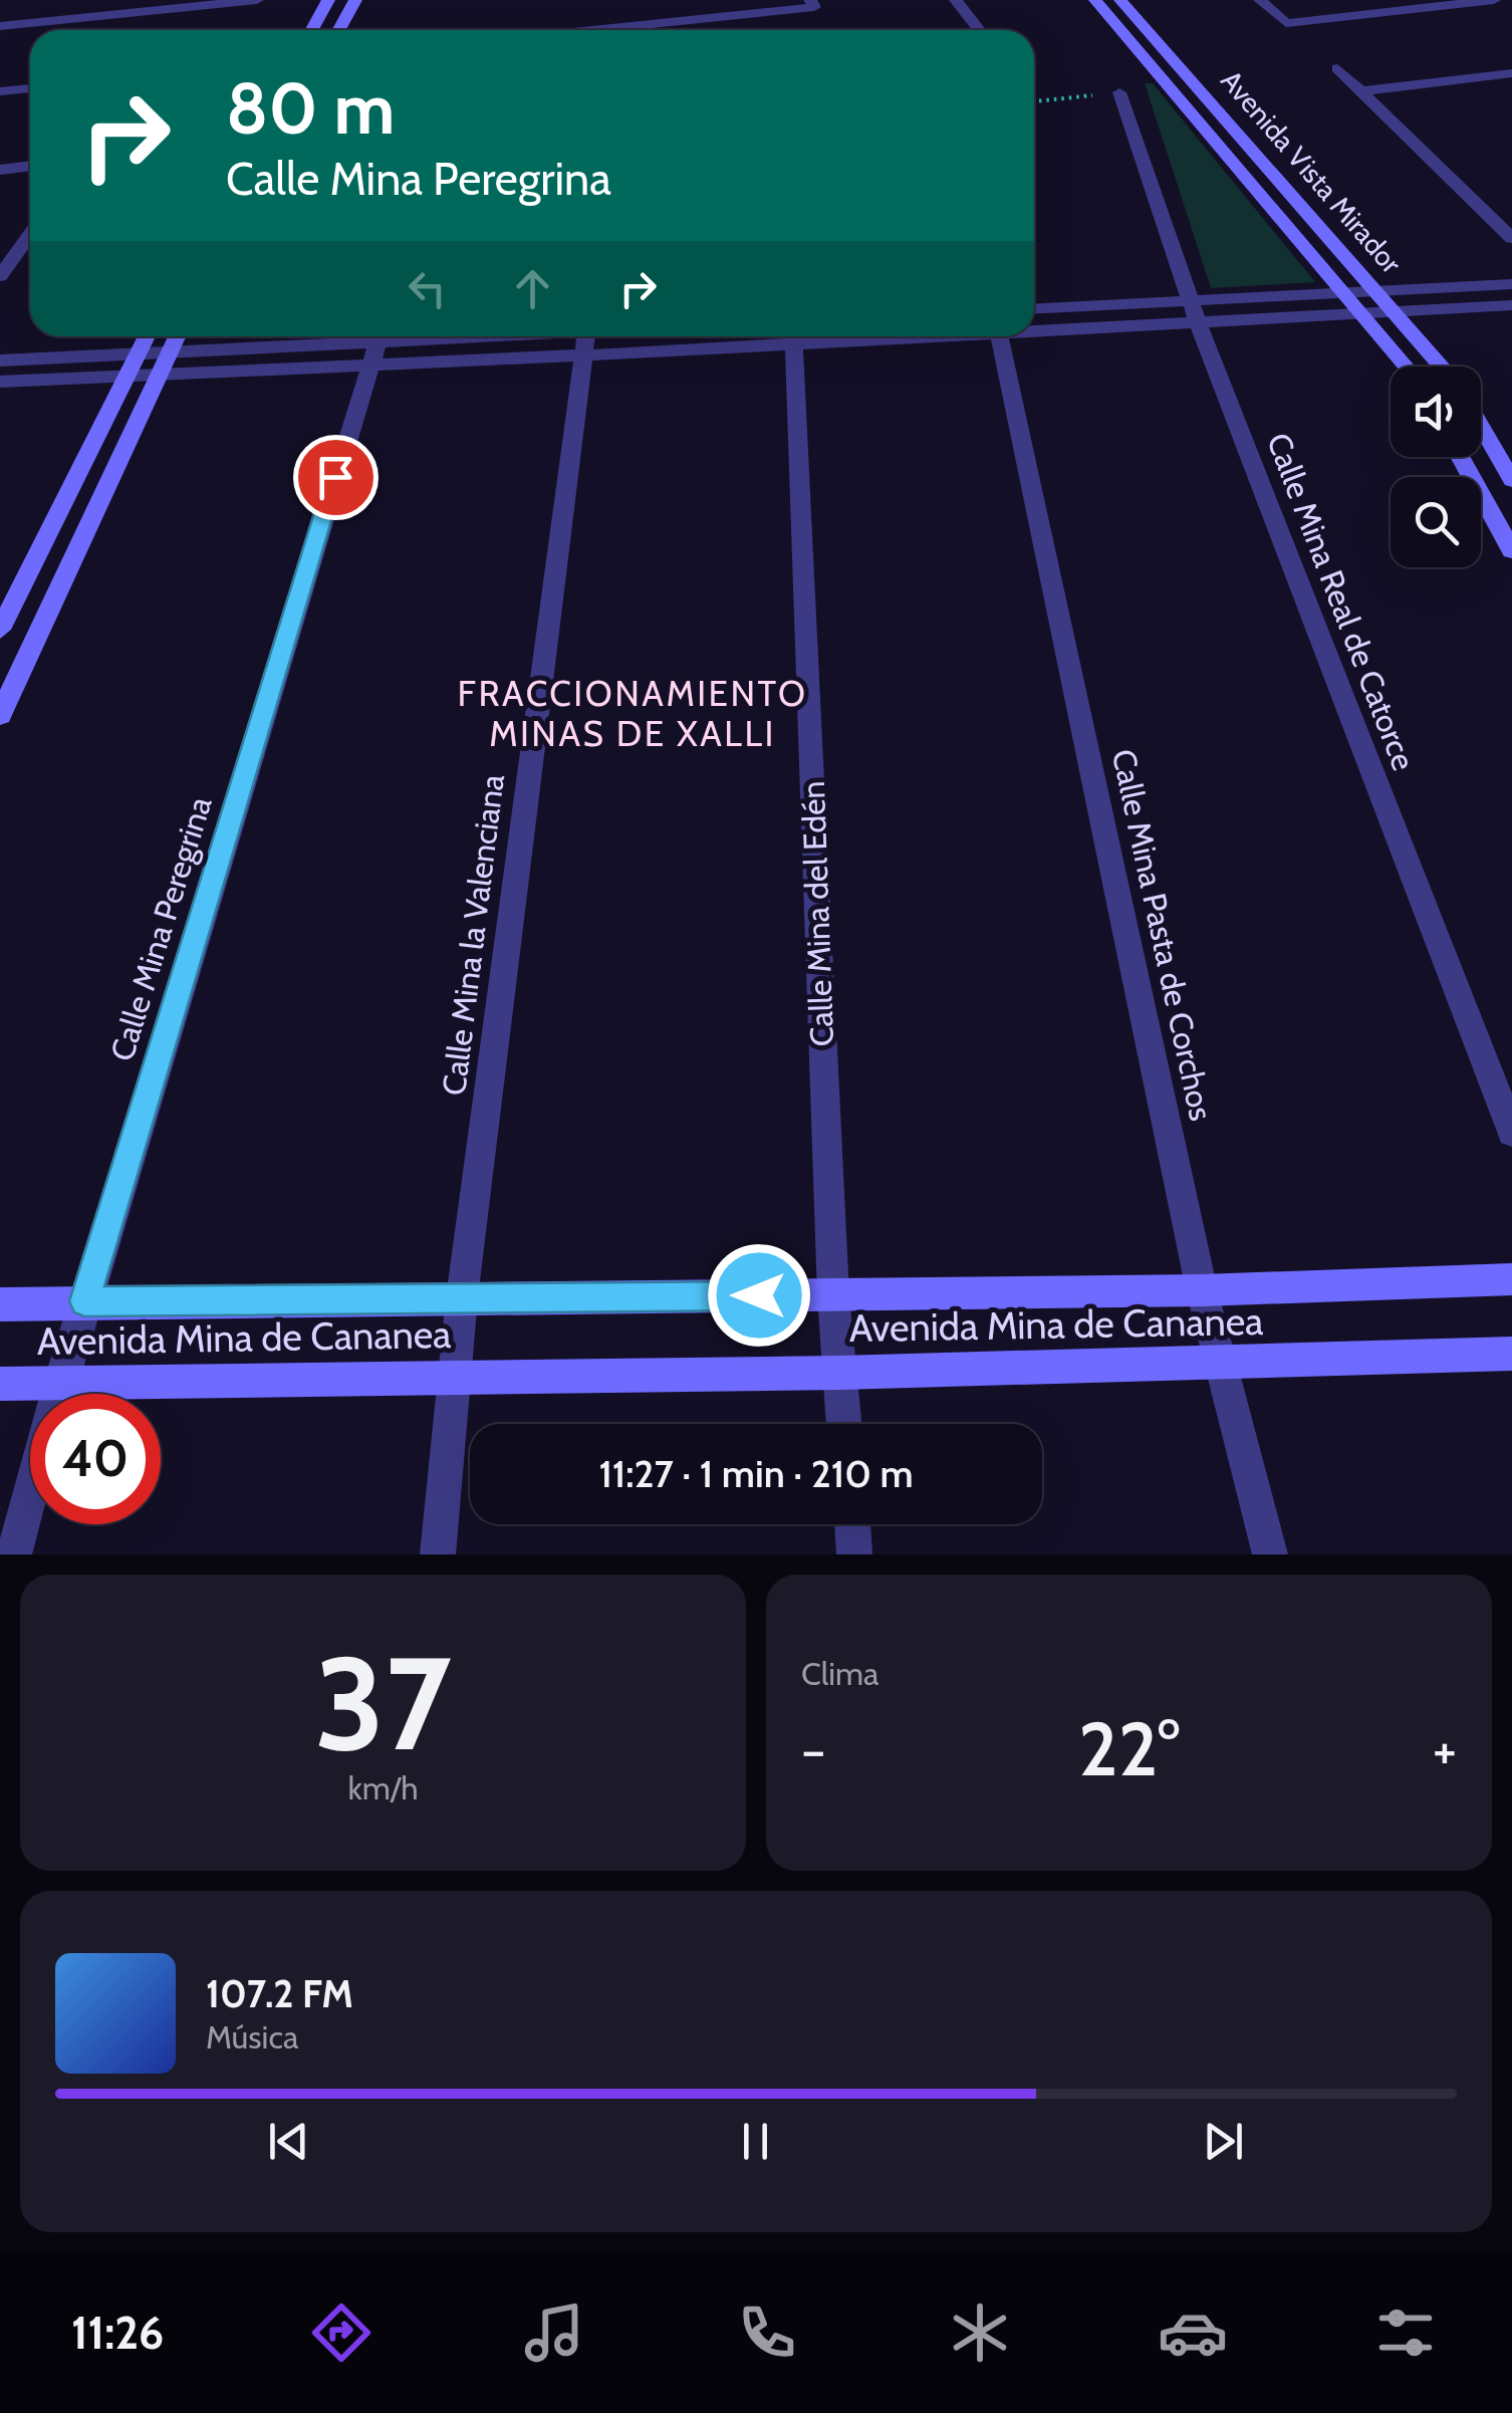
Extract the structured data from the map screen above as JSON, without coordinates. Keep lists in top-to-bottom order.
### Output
{
  "streets": {
    "street": [
      "Avenida Vista Mirador",
      "Calle Mina Real de Catorce",
      "Calle Mina del Edén",
      "Calle Mina Peregrina",
      "Calle Mina la Valenciana",
      "Calle Mina Pasta de Corchos",
      "Avenida Mina de Cananea"
    ]
  },
  "crossings": [
    ["Calle Mina del Edén", "Avenida Mina de Cananea"],
    ["Calle Mina Peregrina", "Avenida Mina de Cananea"],
    ["Calle Mina la Valenciana", "Avenida Mina de Cananea"],
    ["Calle Mina Pasta de Corchos", "Avenida Mina de Cananea"]
  ],
  "districts": ["FRACCIONAMIENTO MINAS DE XALLI"],
  "page": {
    "turn": ["80 m", "Calle Mina Peregrina"],
    "limit": "40",
    "trip": "11:27 · 1 min · 210 m",
    "tile": [
      ["37", "km/h"],
      "Clima"
    ],
    "heat": ["−", "22°", "+"],
    "song": ["107.2 FM", "Música"],
    "tabs": "11:26"
  }
}
